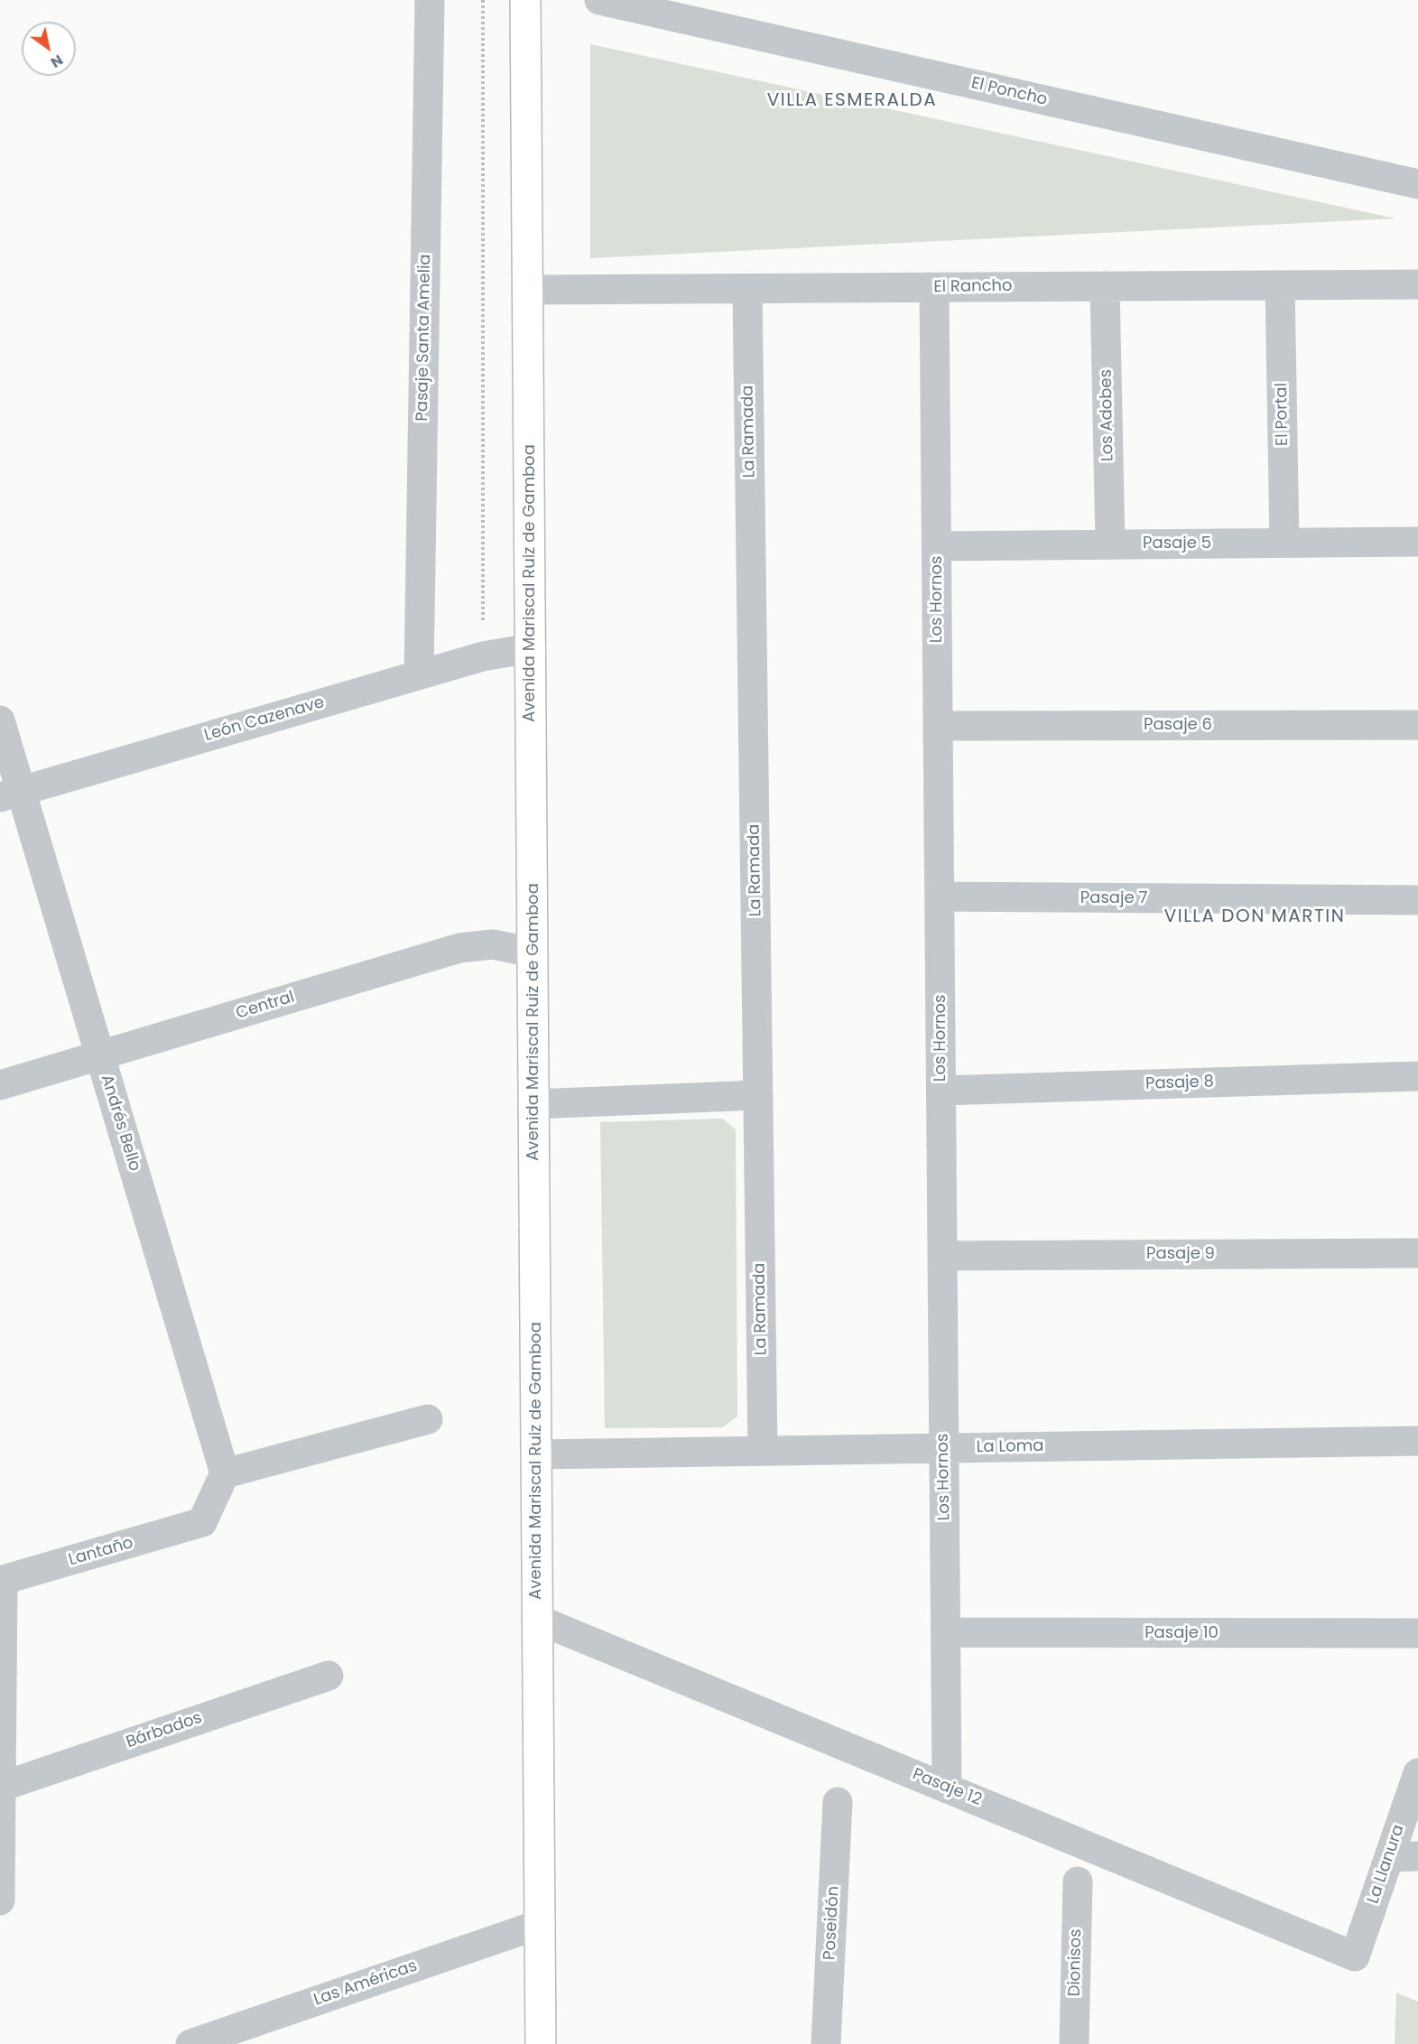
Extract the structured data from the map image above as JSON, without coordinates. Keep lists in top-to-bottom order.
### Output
{
  "streets": {
    "main road": ["Avenida Mariscal Ruiz de Gamboa"],
    "street": [
      "El Poncho",
      "El Rancho",
      "Pasaje Santa Amelia",
      "El Portal",
      "Los Adobes",
      "La Ramada",
      "Pasaje 5",
      "Los Hornos",
      "León Cazenave",
      "Pasaje 6",
      "Pasaje 7",
      "Central",
      "Pasaje 8",
      "Andrés Bello",
      "Pasaje 9",
      "La Loma",
      "Lantaño",
      "Pasaje 10",
      "Bárbados",
      "Pasaje 12",
      "La Llanura",
      "Poseidón",
      "Dionisos",
      "Las Américas"
    ]
  },
  "crossings": [
    ["El Rancho", "El Portal"],
    ["El Rancho", "Los Adobes"],
    ["El Rancho", "La Ramada"],
    ["El Rancho", "Avenida Mariscal Ruiz de Gamboa"],
    ["El Rancho", "Los Hornos"],
    ["Pasaje Santa Amelia", "León Cazenave"],
    ["El Portal", "Pasaje 5"],
    ["Los Adobes", "Pasaje 5"],
    ["La Ramada", "La Loma"],
    ["Pasaje 5", "Los Hornos"],
    ["Avenida Mariscal Ruiz de Gamboa", "León Cazenave"],
    ["Avenida Mariscal Ruiz de Gamboa", "Central"],
    ["Avenida Mariscal Ruiz de Gamboa", "La Loma"],
    ["Avenida Mariscal Ruiz de Gamboa", "Pasaje 12"],
    ["Avenida Mariscal Ruiz de Gamboa", "Las Américas"],
    ["Los Hornos", "Pasaje 6"],
    ["Los Hornos", "Pasaje 7"],
    ["Los Hornos", "Pasaje 8"],
    ["Los Hornos", "Pasaje 9"],
    ["Los Hornos", "La Loma"],
    ["Los Hornos", "Pasaje 10"],
    ["Los Hornos", "Pasaje 12"],
    ["León Cazenave", "Andrés Bello"],
    ["Central", "Andrés Bello"],
    ["Andrés Bello", "Lantaño"],
    ["Pasaje 12", "La Llanura"]
  ],
  "districts": ["VILLA ESMERALDA", "VILLA DON MARTIN"],
  "north": "bottom right"
}
